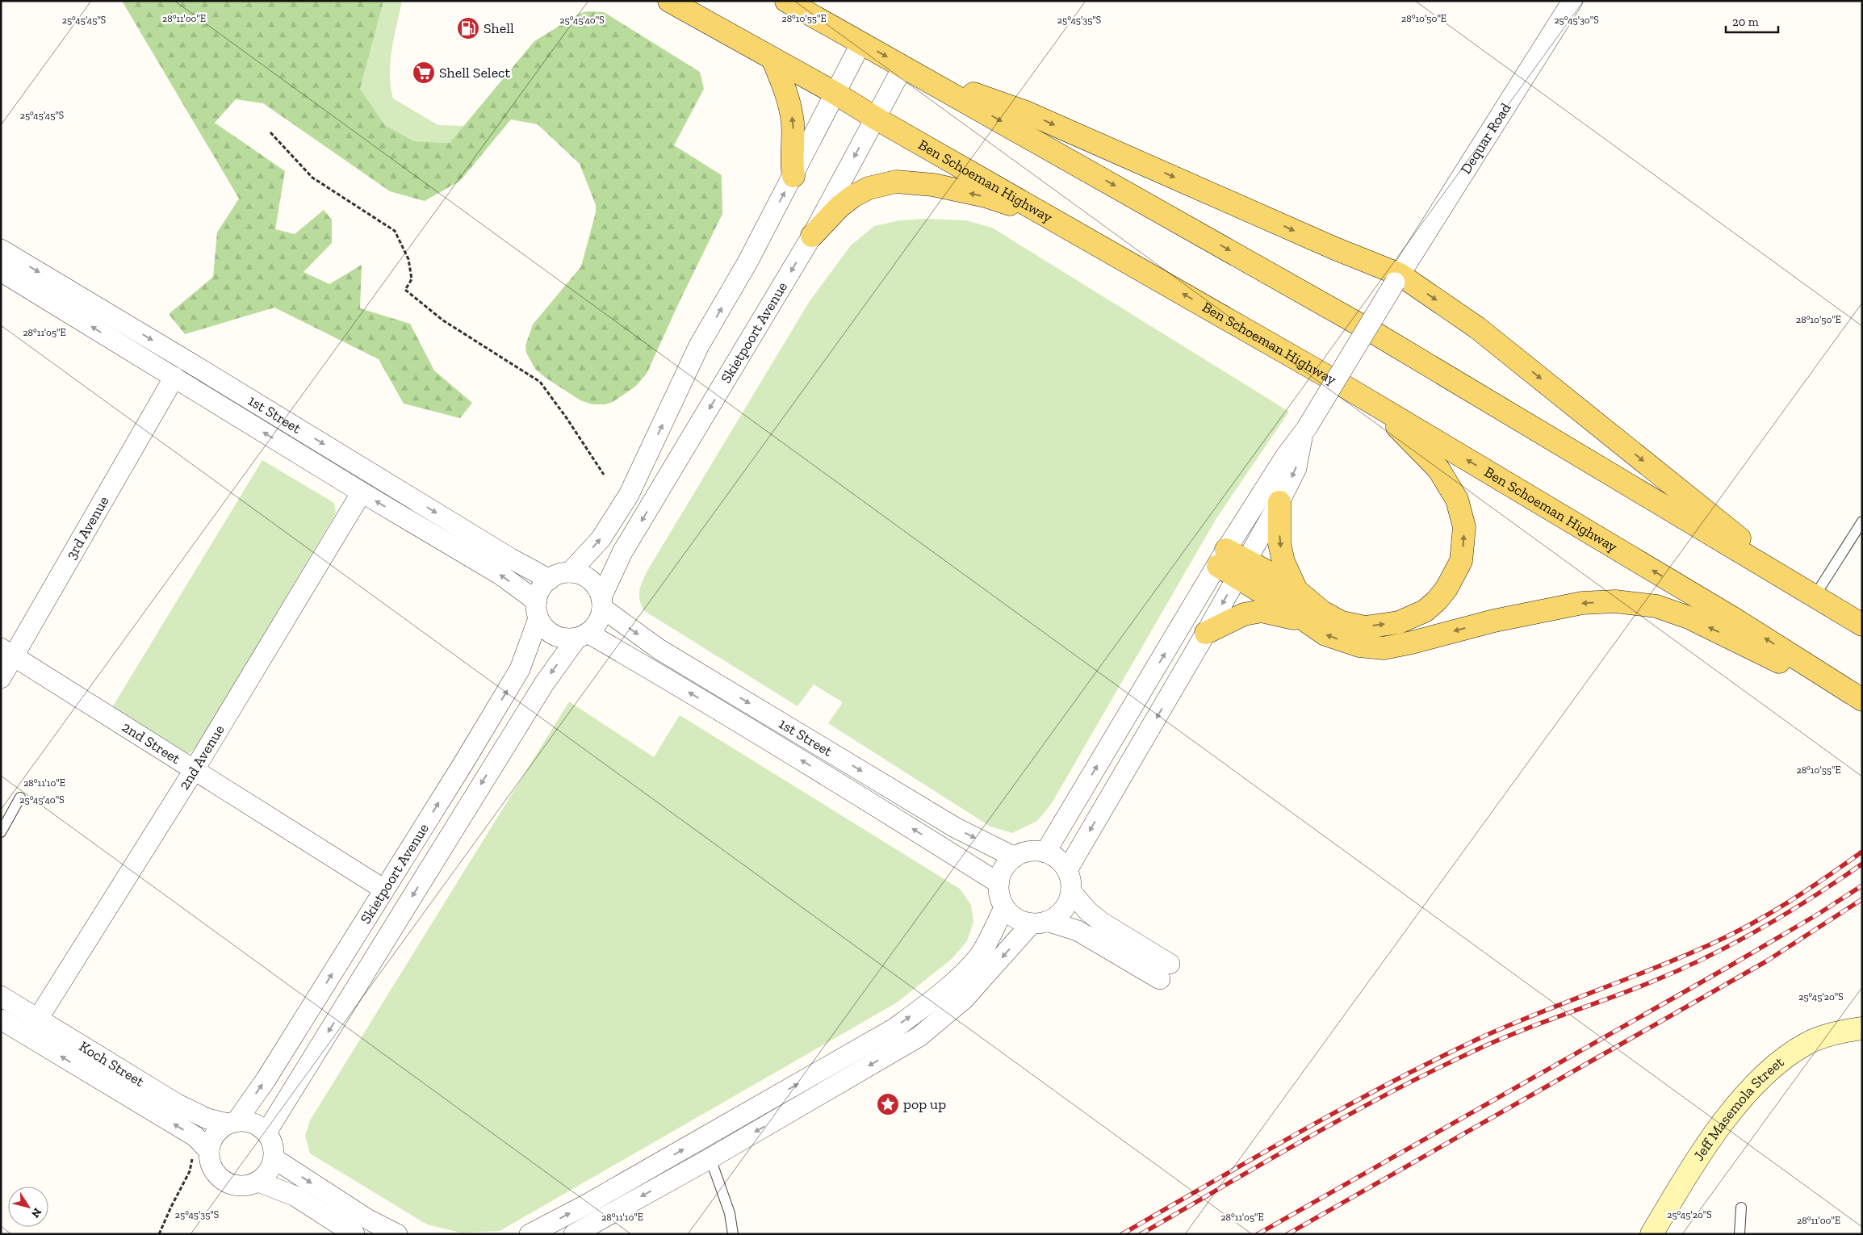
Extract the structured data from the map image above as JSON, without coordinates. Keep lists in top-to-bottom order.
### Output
{
  "streets": {
    "main road": ["Ben Schoeman Highway", "Jeff Masemola Street"],
    "street": [
      "Dequar Road",
      "Skietpoort Avenue",
      "1st Street",
      "3rd Avenue",
      "2nd Street",
      "2nd Avenue",
      "Koch Street"
    ]
  },
  "crossings": [
    ["Ben Schoeman Highway", "Skietpoort Avenue"],
    ["Skietpoort Avenue", "1st Street"],
    ["Skietpoort Avenue", "2nd Street"],
    ["Skietpoort Avenue", "Koch Street"],
    ["1st Street", "3rd Avenue"],
    ["1st Street", "2nd Avenue"],
    ["3rd Avenue", "2nd Street"],
    ["2nd Street", "2nd Avenue"],
    ["2nd Avenue", "Koch Street"]
  ],
  "places": {
    "fuel station": ["Shell"],
    "supermarket": ["Shell Select"],
    "place": ["pop up"]
  },
  "scale_bar": "20 m",
  "north": "bottom right",
  "coordinates": [
    "28°11'00\"E",
    "28°10'55\"E",
    "28°10'50\"E",
    "25°45'40\"S",
    "25°45'45\"S",
    "25°45'35\"S",
    "25°45'30\"S",
    "28°11'05\"E",
    "28°11'10\"E",
    "25°45'20\"S"
  ]
}
